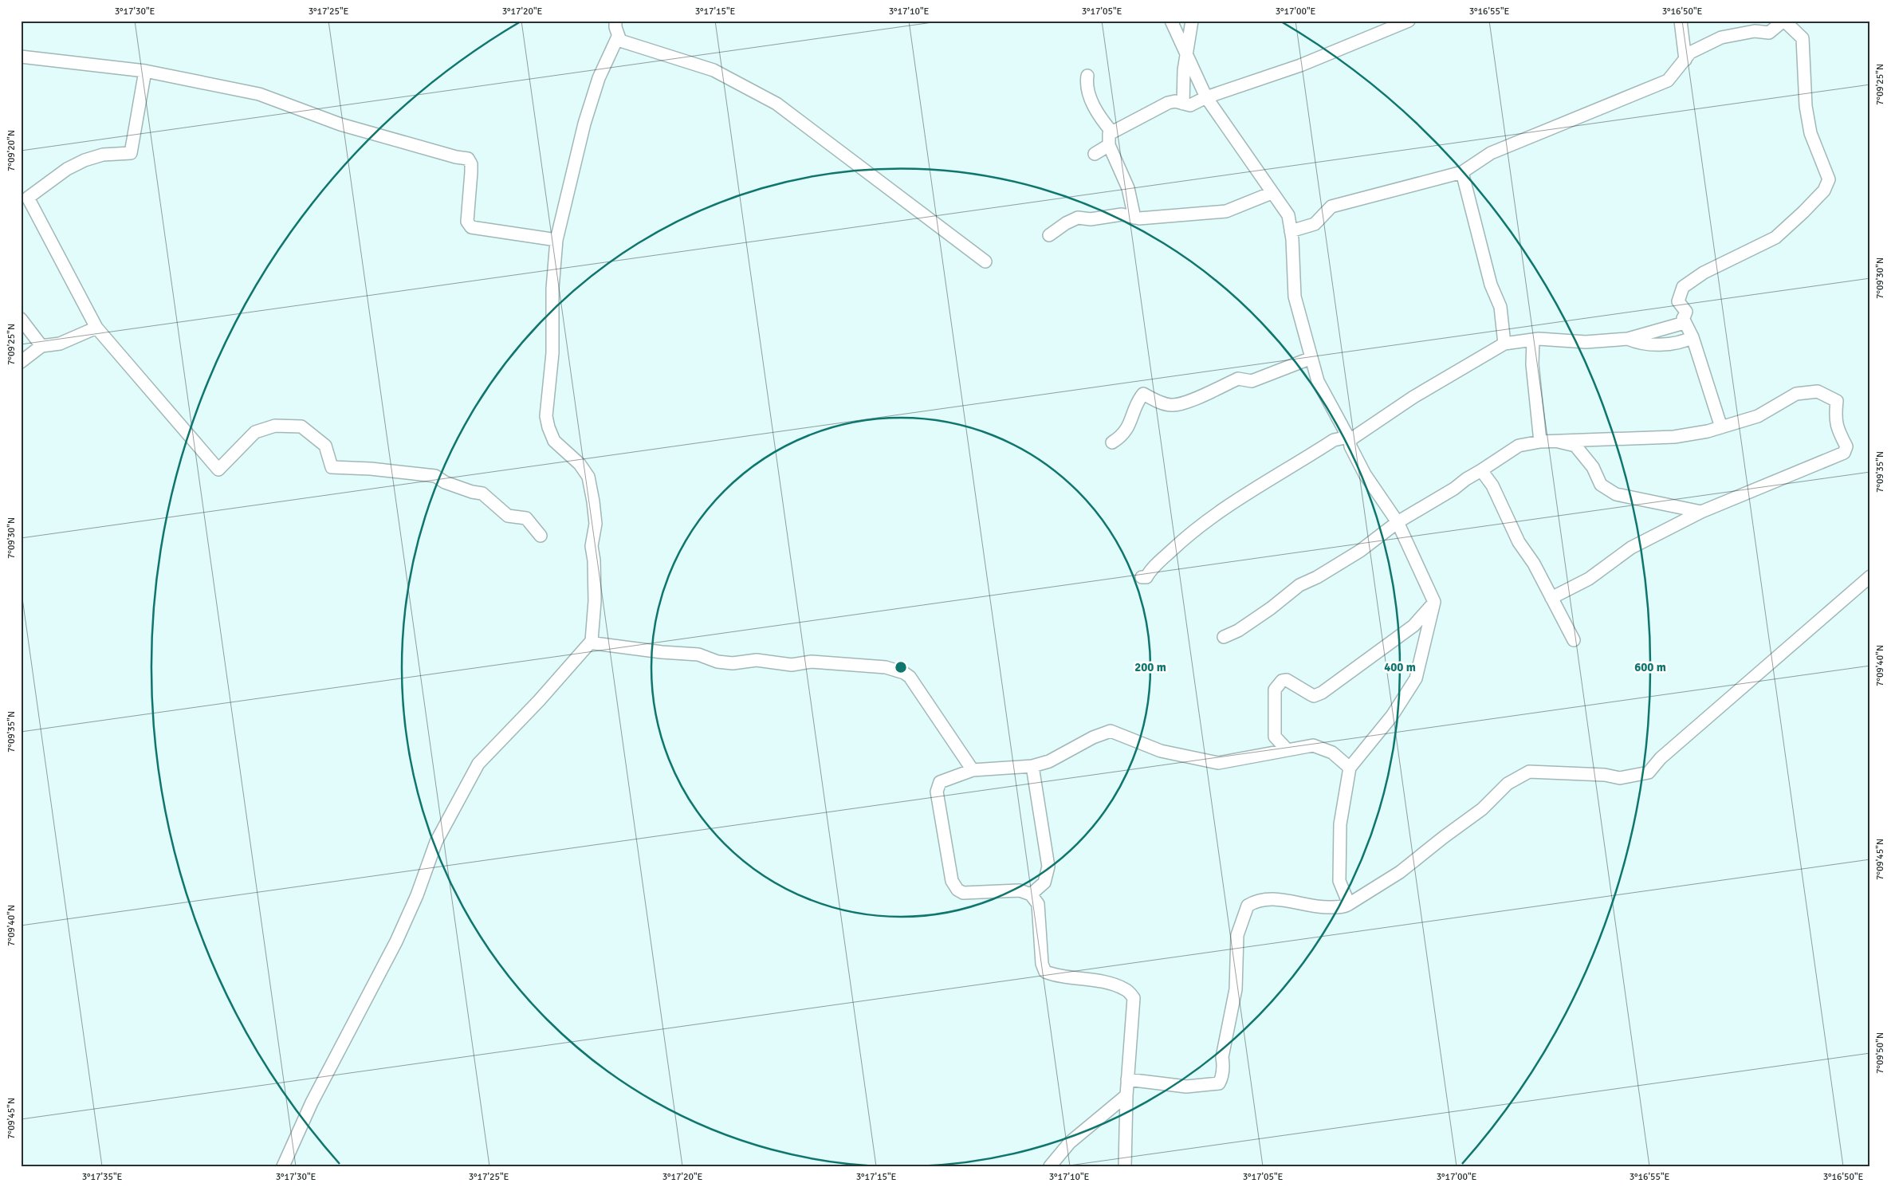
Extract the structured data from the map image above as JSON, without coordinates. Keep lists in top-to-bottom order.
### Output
{
  "coordinates": [
    "3°17'30\"E",
    "3°17'25\"E",
    "3°17'20\"E",
    "3°17'15\"E",
    "3°17'10\"E",
    "3°17'05\"E",
    "3°17'00\"E",
    "3°16'55\"E",
    "3°16'50\"E",
    "7°09'25\"N",
    "7°09'20\"N",
    "7°09'30\"N",
    "7°09'35\"N",
    "7°09'40\"N",
    "7°09'45\"N",
    "7°09'50\"N",
    "3°17'35\"E"
  ],
  "rings": ["200 m", "400 m", "600 m"]
}
